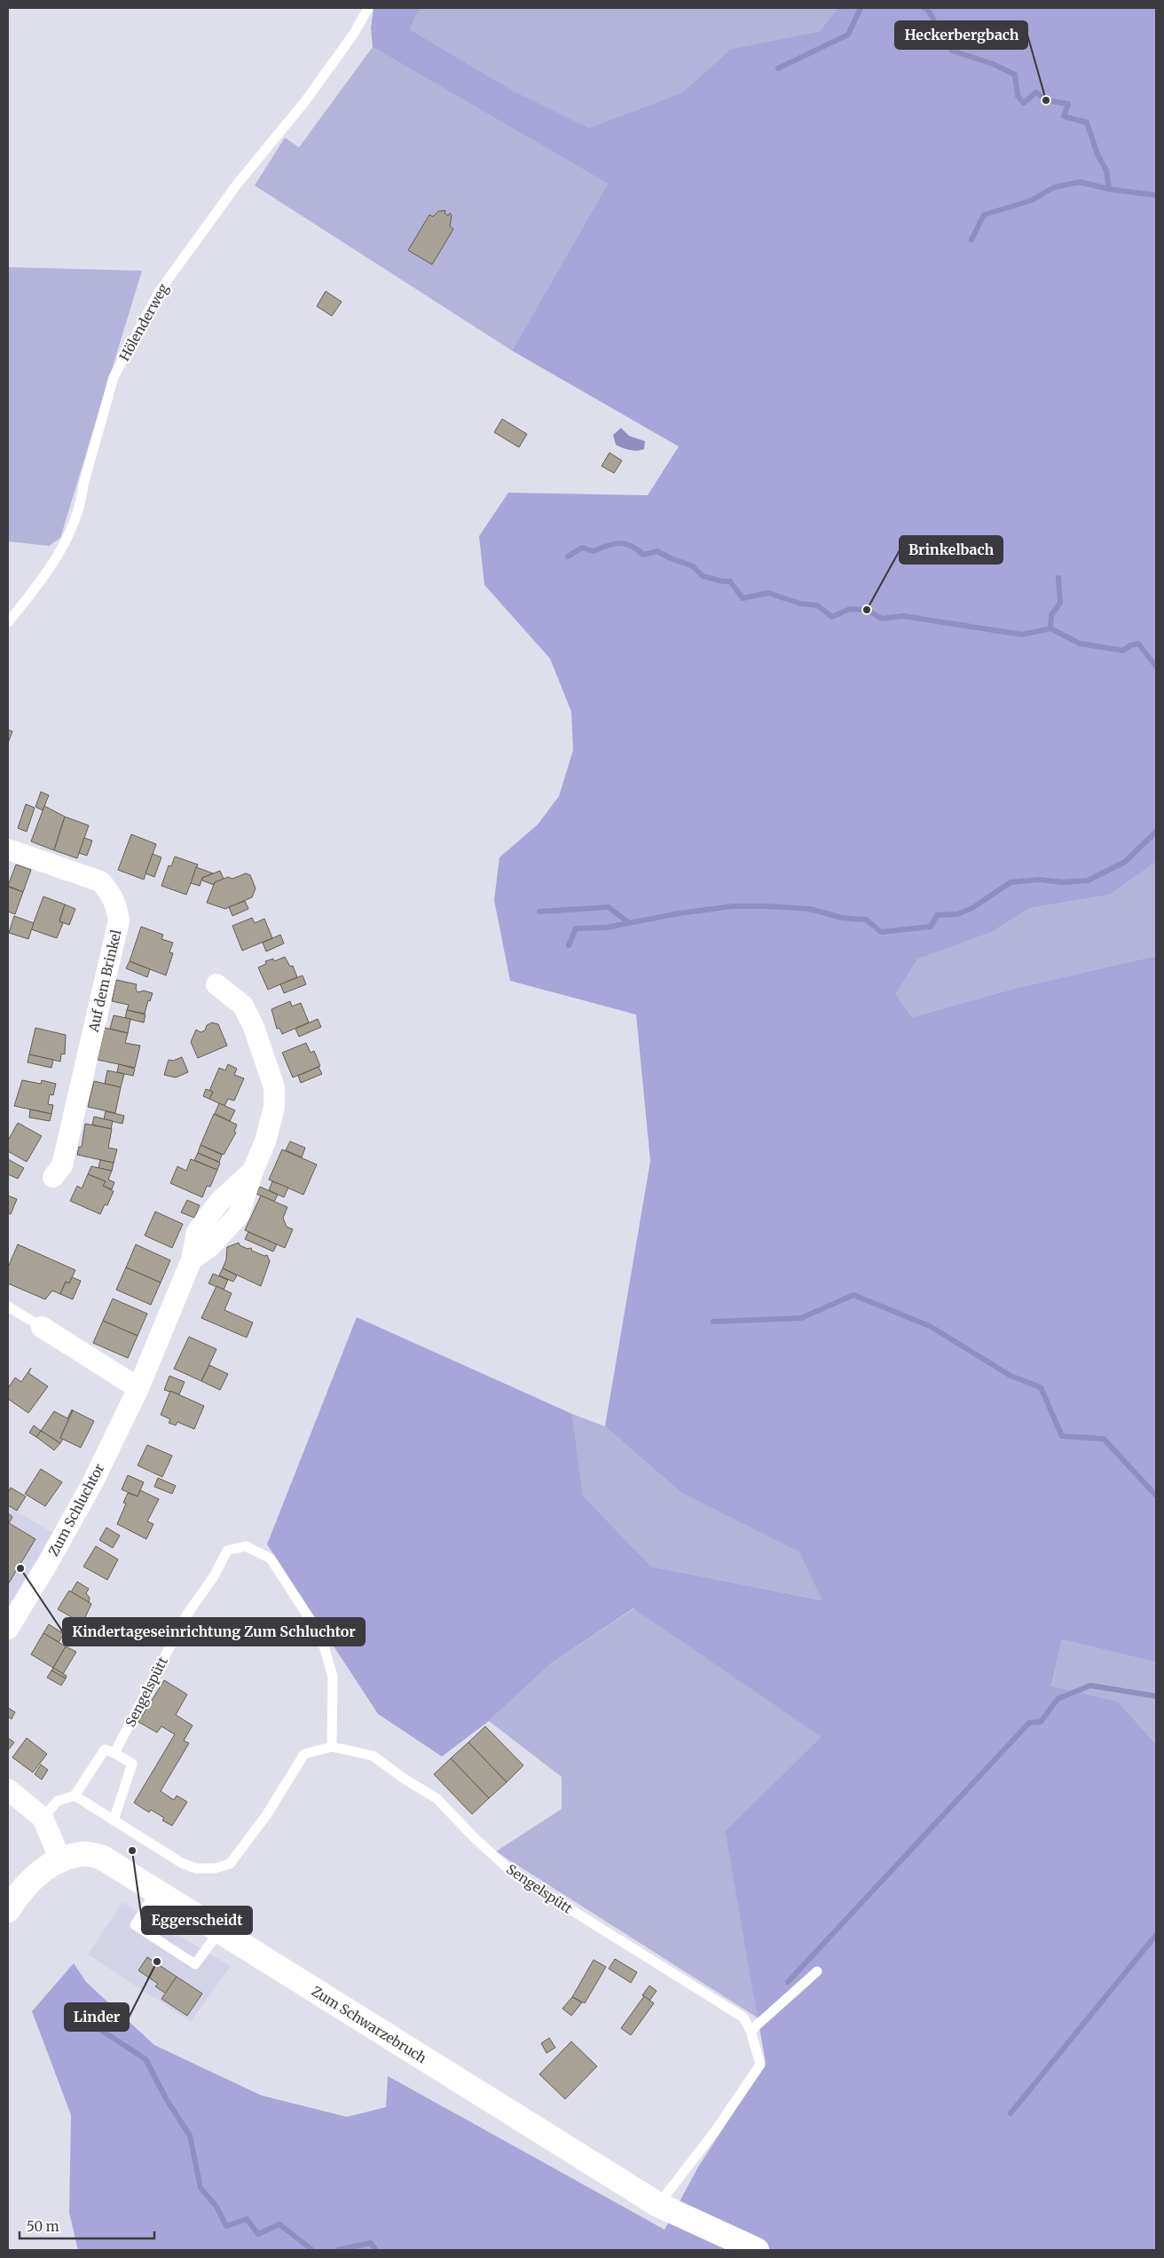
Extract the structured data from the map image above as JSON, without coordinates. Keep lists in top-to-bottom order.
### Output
{
  "streets": {
    "street": ["Auf dem Brinkel", "Zum Schluchtor", "Zum Schwarzebruch"],
    "lane": ["Hölenderweg", "Sengelspütt"]
  },
  "crossings": [
    ["Sengelspütt", "Zum Schwarzebruch"]
  ],
  "places": [
    "Heckerbergbach",
    "Brinkelbach",
    "Kindertageseinrichtung Zum Schluchtor",
    "Eggerscheidt",
    "Linder"
  ],
  "scale_bar": "50 m"
}
